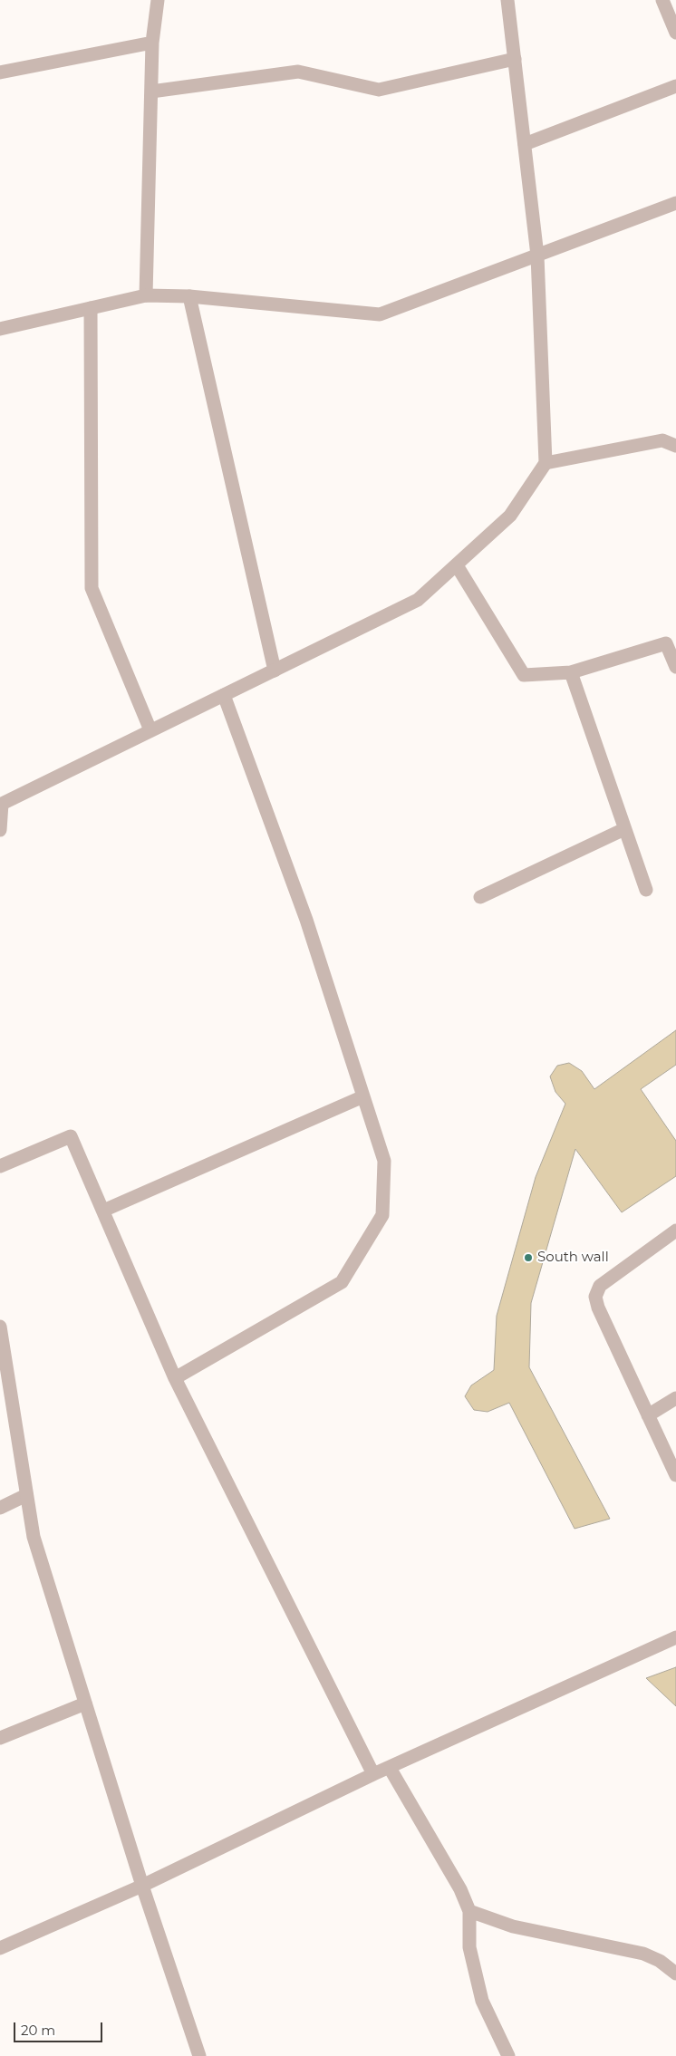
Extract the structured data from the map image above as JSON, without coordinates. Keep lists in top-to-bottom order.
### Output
{
  "places": ["South wall"],
  "scale_bar": "20 m"
}
